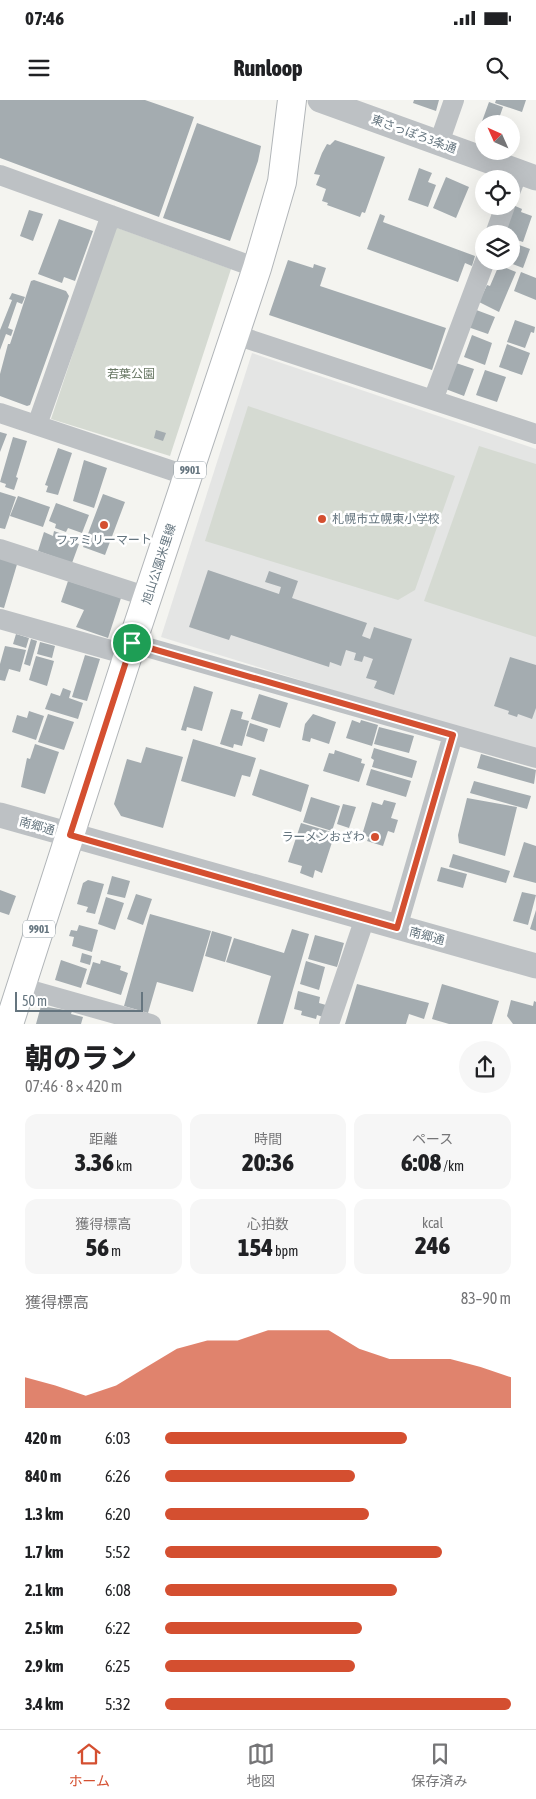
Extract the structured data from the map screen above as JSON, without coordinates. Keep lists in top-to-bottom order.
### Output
{
  "streets": {
    "main road": ["9901", "旭山公園米里線"],
    "street": ["東さっぽろ3条通", "南郷通"]
  },
  "crossings": [
    ["旭山公園米里線", "南郷通"]
  ],
  "parks": ["若葉公園"],
  "places": ["札幌市立幌東小学校", "ファミリーマート", "ラーメンおざわ"],
  "scale_bar": "50 m",
  "north": "top left",
  "page": {
    "status": "07:46",
    "header": "Runloop",
    "scale": "50 m",
    "heading": ["朝のラン", "07:46 · 8 × 420 m"],
    "stats": [
      ["距離", "3.36 km"],
      ["時間", "20:36"],
      ["ペース", "6:08 /km"],
      ["獲得標高", "56 m"],
      ["心拍数", "154 bpm"],
      ["kcal", "246"]
    ],
    "chart": ["獲得標高", "83–90 m"],
    "list": [
      {
        "name": "420 m",
        "note": "6:03"
      },
      {
        "name": "840 m",
        "note": "6:26"
      },
      {
        "name": "1.3 km",
        "note": "6:20"
      },
      {
        "name": "1.7 km",
        "note": "5:52"
      },
      {
        "name": "2.1 km",
        "note": "6:08"
      },
      {
        "name": "2.5 km",
        "note": "6:22"
      },
      {
        "name": "2.9 km",
        "note": "6:25"
      },
      {
        "name": "3.4 km",
        "note": "5:32"
      }
    ],
    "tabs": ["ホーム", "地図", "保存済み"]
  }
}
